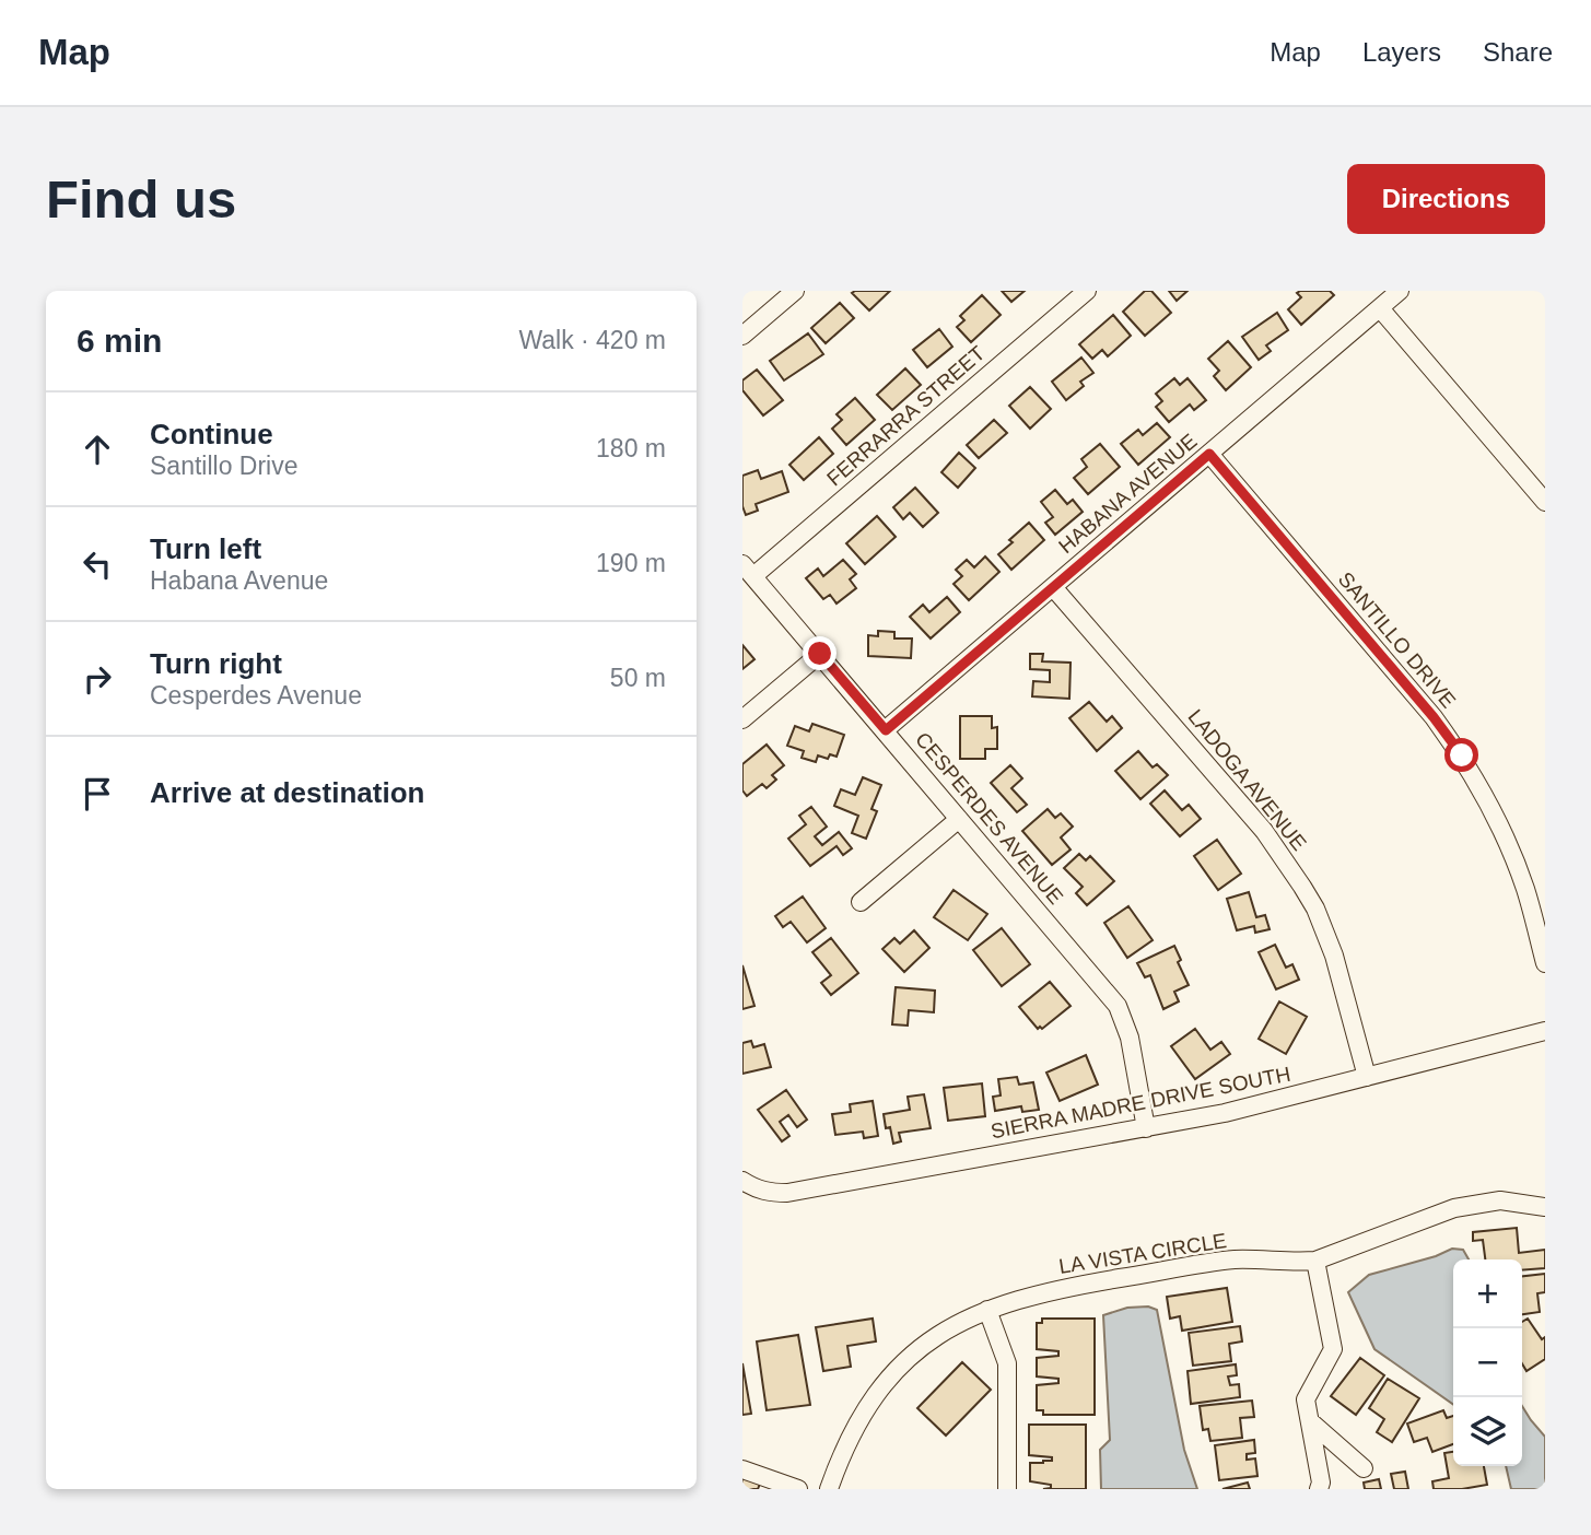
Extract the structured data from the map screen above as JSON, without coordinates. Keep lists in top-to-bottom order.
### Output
{
  "streets": {
    "street": [
      "FERRARRA STREET",
      "HABANA AVENUE",
      "SANTILLO DRIVE",
      "LADOGA AVENUE",
      "CESPERDES AVENUE",
      "SIERRA MADRE DRIVE SOUTH",
      "LA VISTA CIRCLE"
    ]
  },
  "crossings": [
    ["FERRARRA STREET", "CESPERDES AVENUE"],
    ["HABANA AVENUE", "SANTILLO DRIVE"],
    ["HABANA AVENUE", "LADOGA AVENUE"],
    ["HABANA AVENUE", "CESPERDES AVENUE"],
    ["LADOGA AVENUE", "SIERRA MADRE DRIVE SOUTH"],
    ["CESPERDES AVENUE", "SIERRA MADRE DRIVE SOUTH"]
  ],
  "page": {
    "header": "Map",
    "nav": ["Map", "Layers", "Share"],
    "buttons": "Directions",
    "title": "Find us",
    "heading": ["6 min", "Walk · 420 m"],
    "list": [
      ["Continue", "Santillo Drive", "180 m"],
      ["Turn left", "Habana Avenue", "190 m"],
      ["Turn right", "Cesperdes Avenue", "50 m"],
      "Arrive at destination"
    ],
    "map_buttons": ["+", "−"]
  }
}
